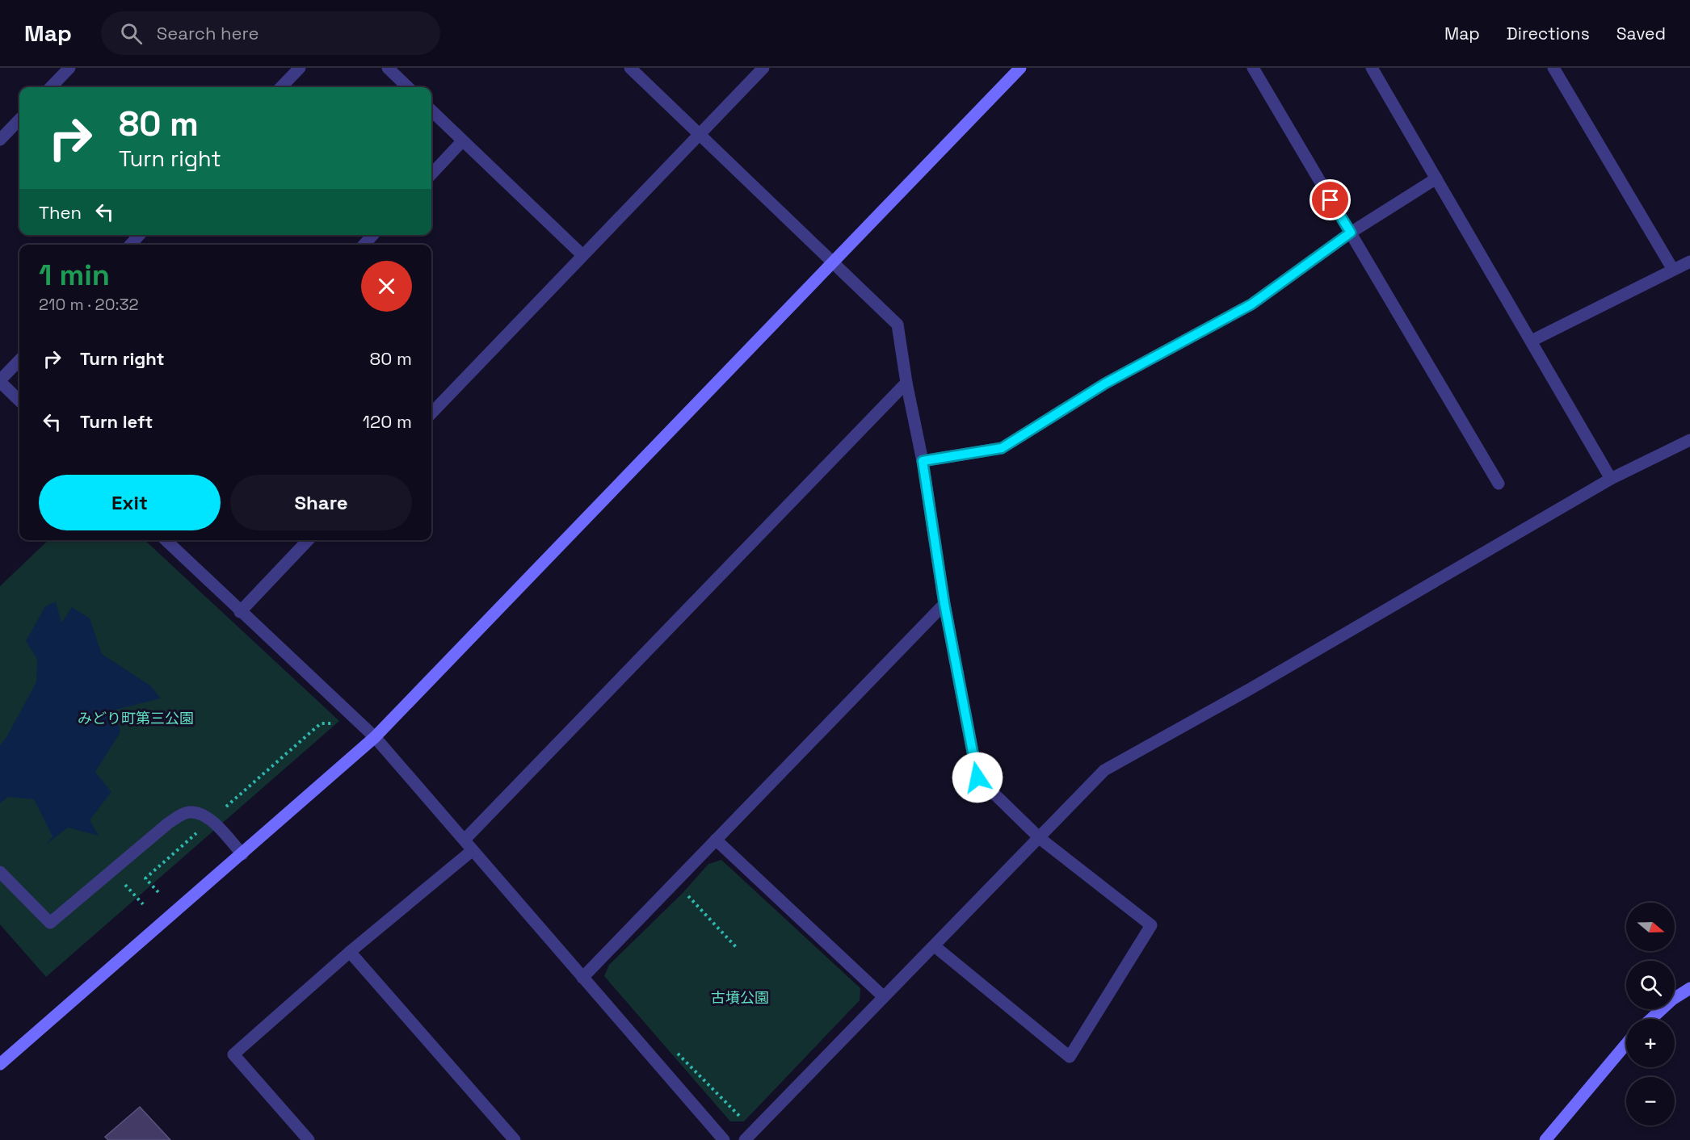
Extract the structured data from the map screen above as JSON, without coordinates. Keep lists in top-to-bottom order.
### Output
{
  "parks": ["みどり町第三公園", "古墳公園"],
  "north": "right",
  "page": {
    "header": "Map",
    "search": "Search here",
    "nav": ["Map", "Directions", "Saved"],
    "turn": ["80 m", "Turn right"],
    "then": "Then",
    "heading": ["1 min", "210 m · 20:32"],
    "list": [
      {
        "name": "Turn right",
        "value": "80 m"
      },
      {
        "name": "Turn left",
        "value": "120 m"
      }
    ],
    "buttons": ["Exit", "Share"],
    "map_buttons": ["+", "−"]
  }
}
